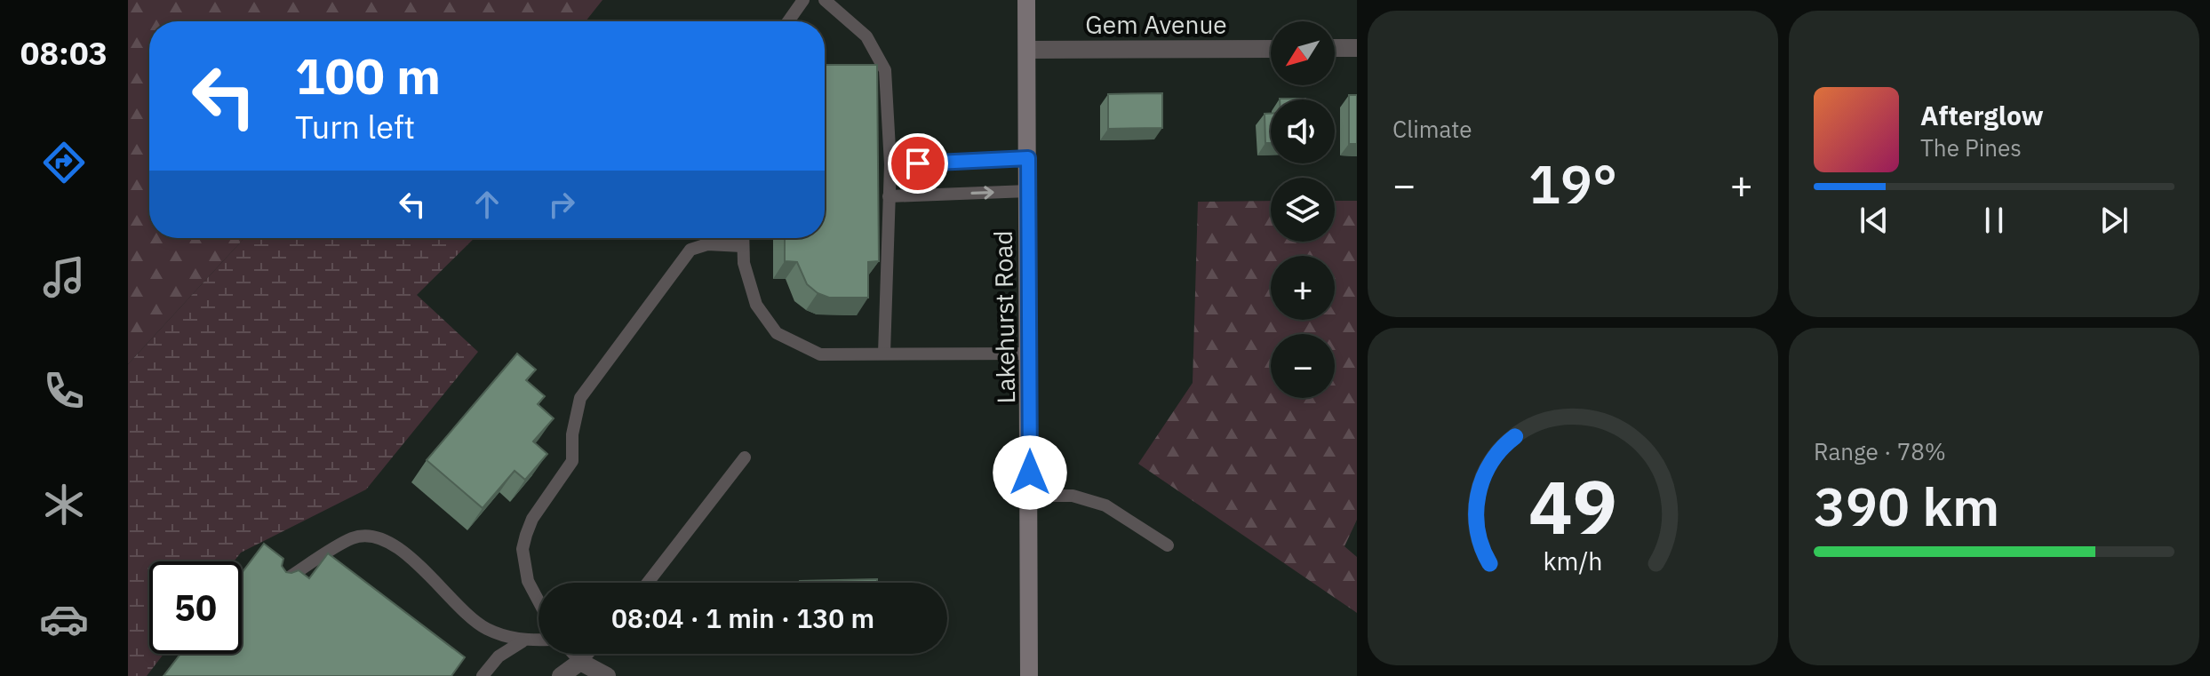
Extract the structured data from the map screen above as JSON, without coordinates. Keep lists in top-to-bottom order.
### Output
{
  "streets": {
    "main road": ["Lakehurst Road"],
    "street": ["Gem Avenue"]
  },
  "crossings": [
    ["Gem Avenue", "Lakehurst Road"]
  ],
  "north": "bottom left",
  "page": {
    "tabs": "08:03",
    "tile": [
      "Climate",
      ["Range · 78%", "390 km"]
    ],
    "map_buttons": ["+", "−"],
    "turn": ["100 m", "Turn left"],
    "song": ["Afterglow", "The Pines"],
    "heat": ["−", "19°", "+"],
    "limit": "50",
    "trip": "08:04 · 1 min · 130 m",
    "gauge": ["49", "km/h"]
  }
}
